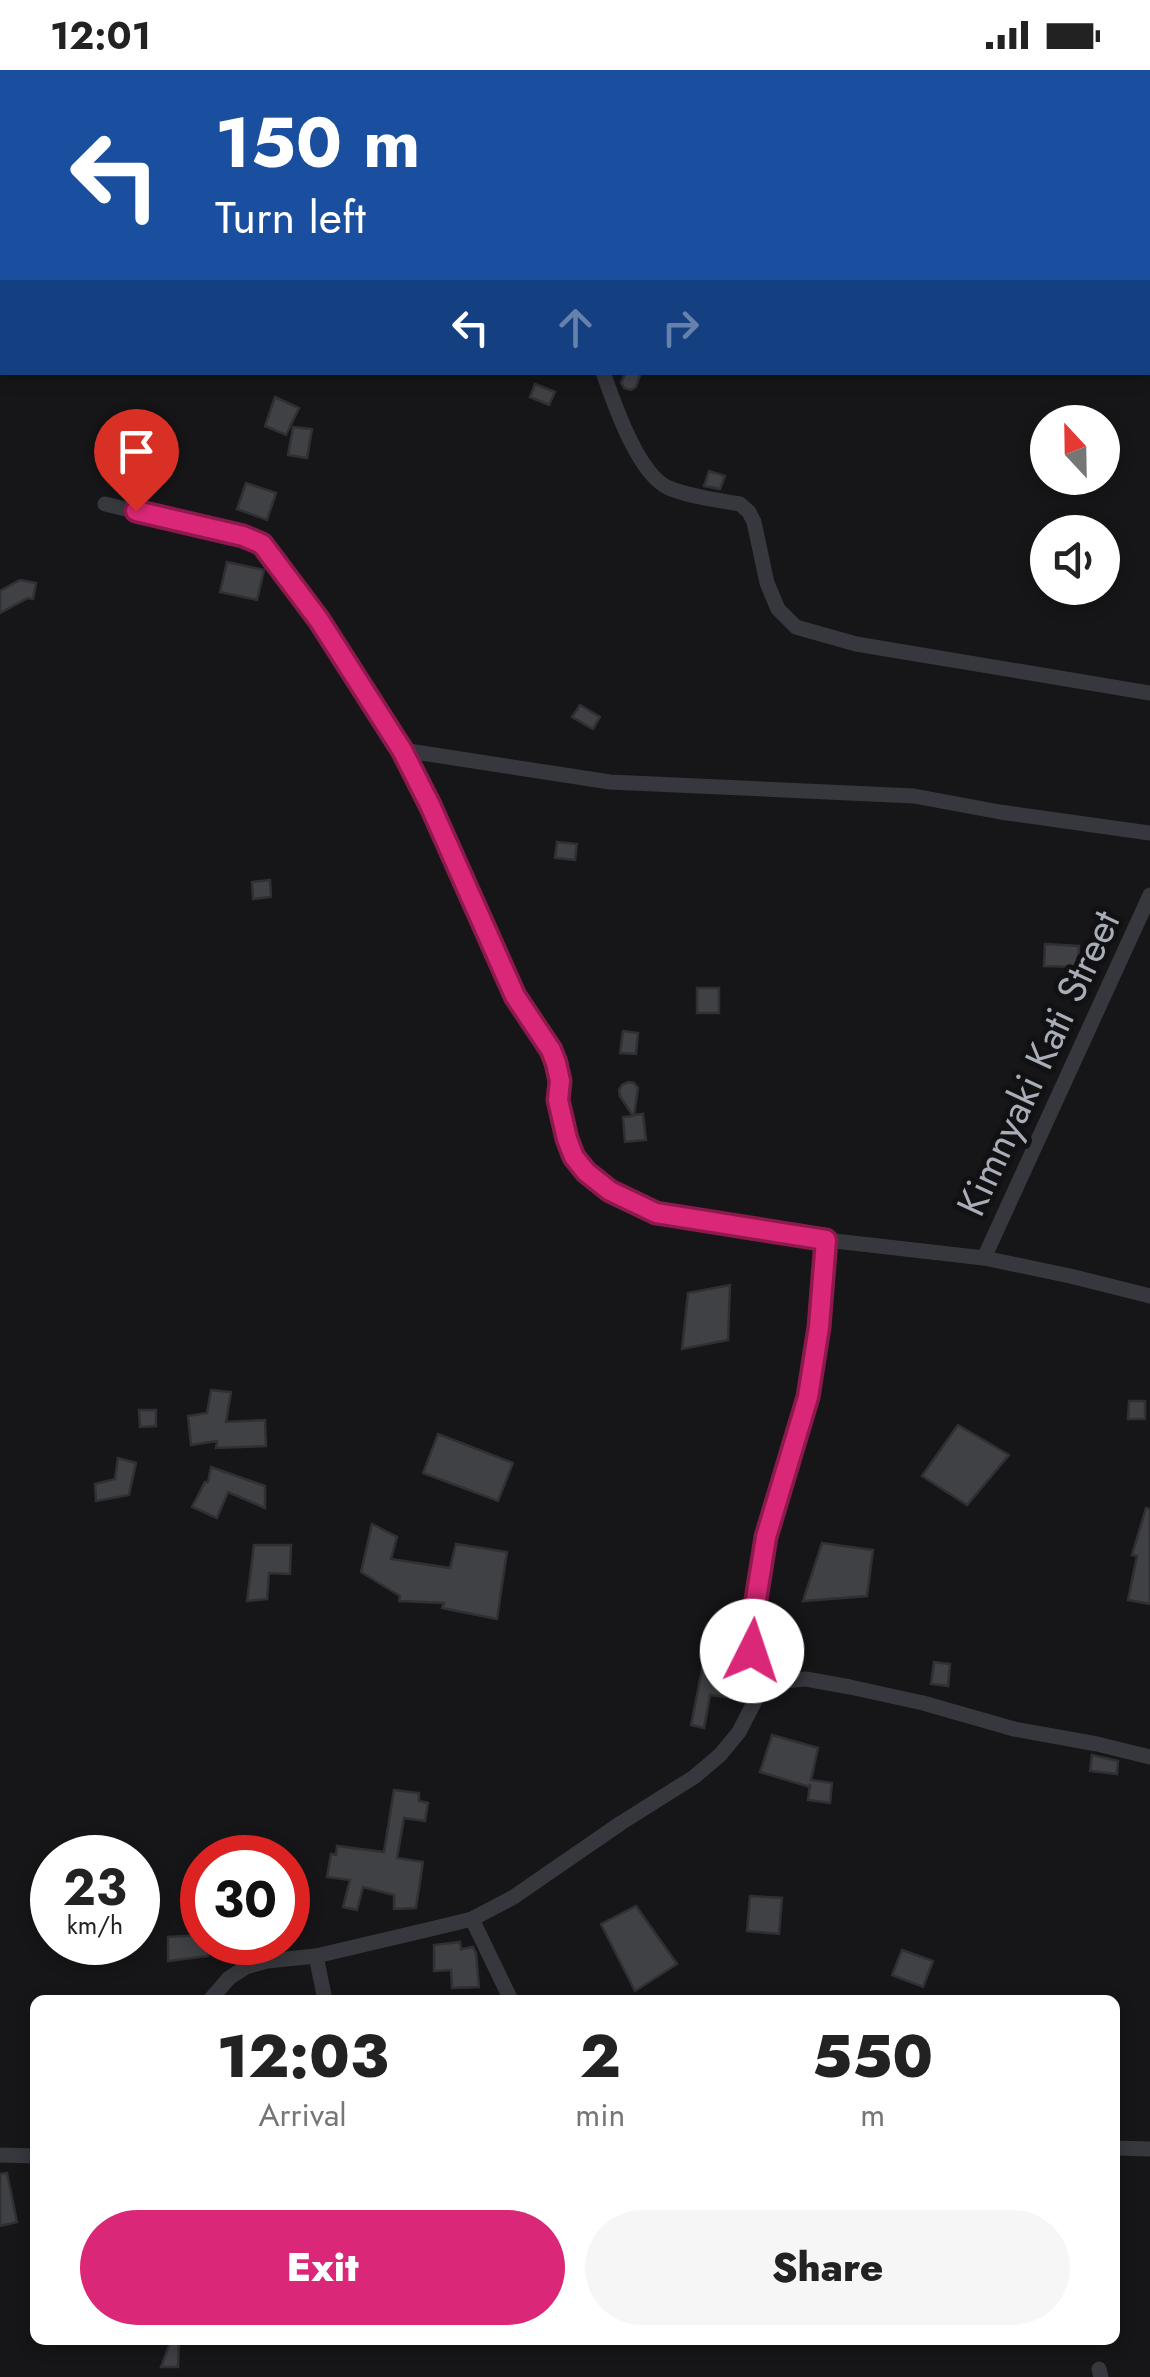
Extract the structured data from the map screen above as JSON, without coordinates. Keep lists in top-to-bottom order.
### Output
{
  "streets": {
    "street": ["Kimnyaki Kati Street"]
  },
  "north": "top",
  "page": {
    "status": "12:01",
    "turn": ["150 m", "Turn left"],
    "speed": "23 km/h",
    "limit": "30",
    "eta": [
      "12:03",
      "Arrival",
      "2",
      "min",
      "550",
      "m"
    ],
    "buttons": ["Exit", "Share"]
  }
}
